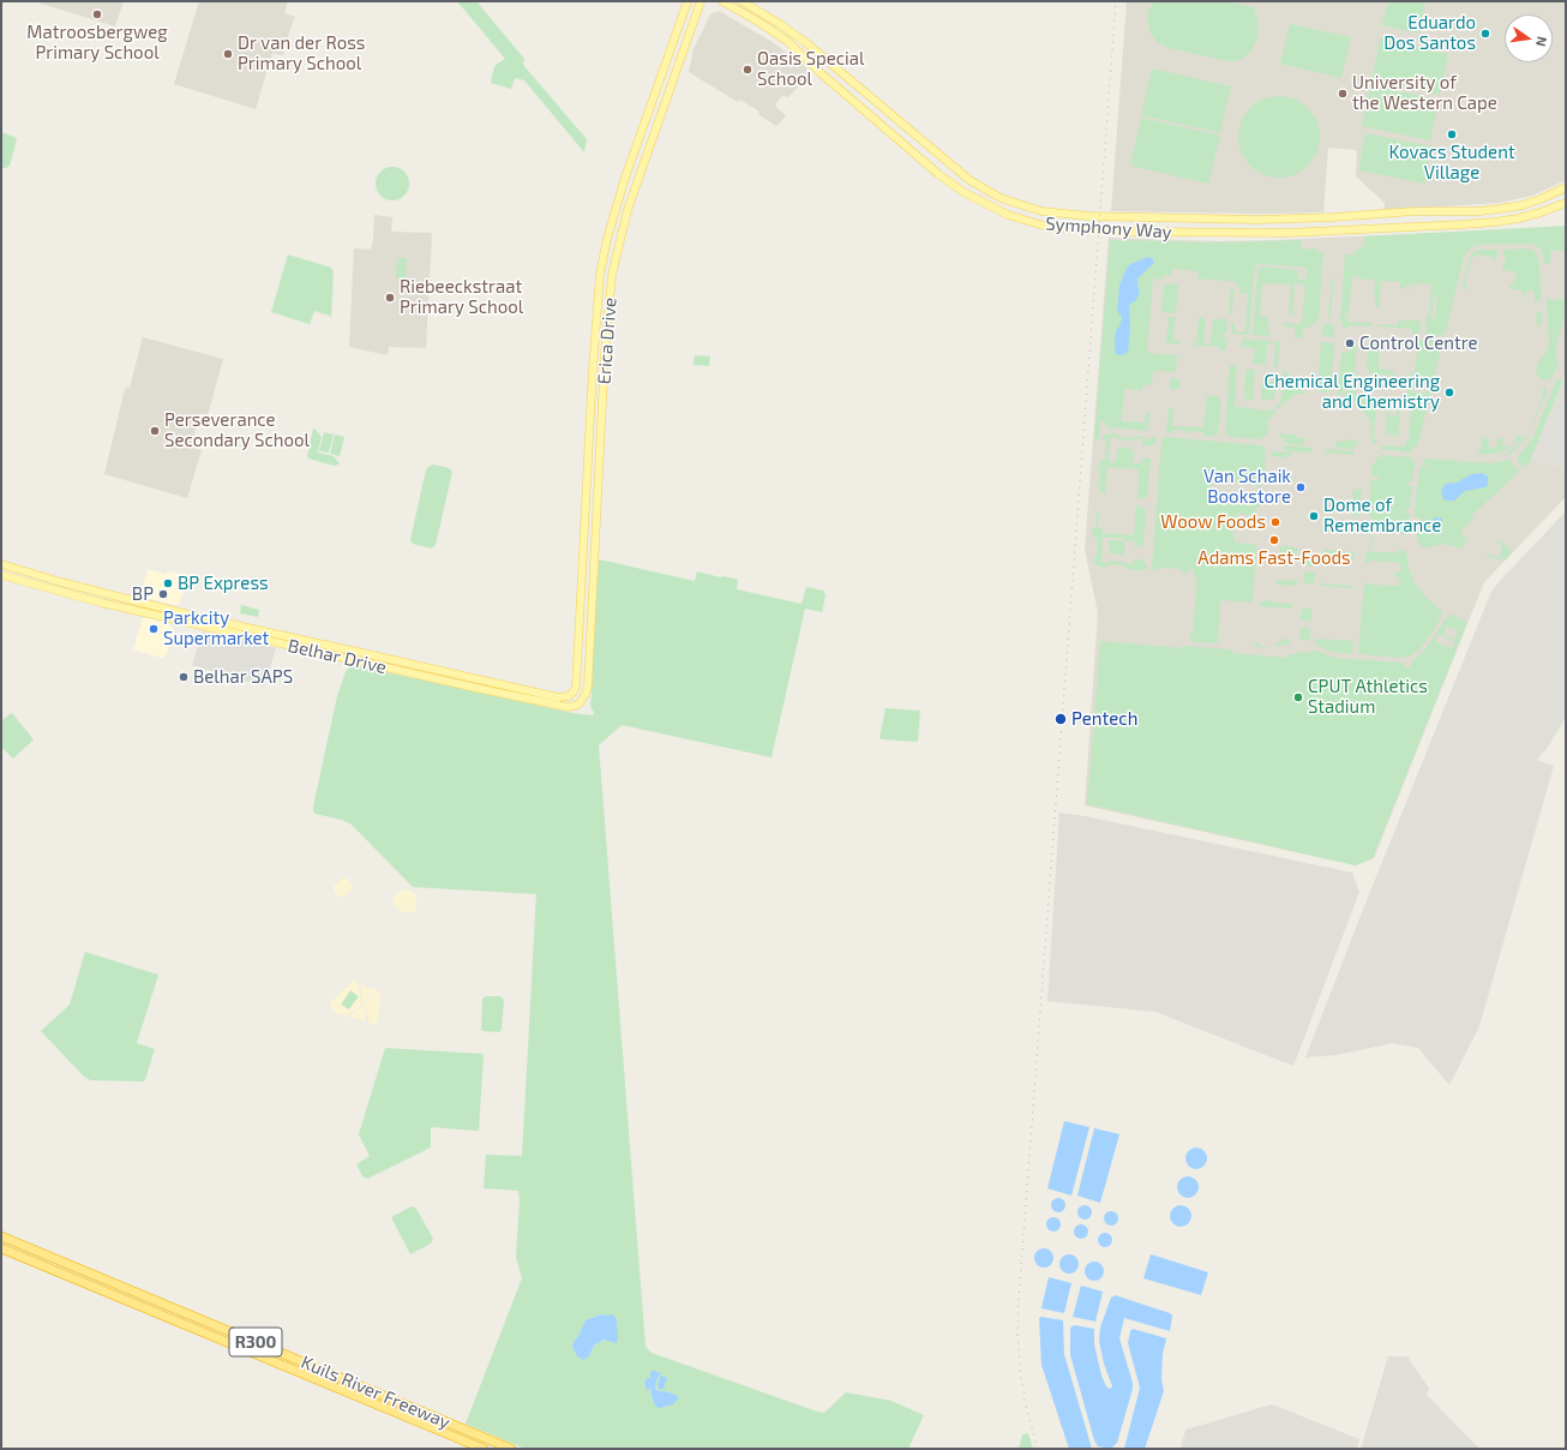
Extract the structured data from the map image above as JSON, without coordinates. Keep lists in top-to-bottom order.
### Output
{
  "streets": {
    "highway": ["R300", "Kuils River Freeway"],
    "main road": ["Symphony Way", "Erica Drive", "Belhar Drive"]
  },
  "crossings": [
    ["Erica Drive", "Belhar Drive"]
  ],
  "places": [
    "Matroosbergweg Primary School",
    "Eduardo Dos Santos",
    "Dr van der Ross Primary School",
    "Oasis Special School",
    "University of the Western Cape",
    "Kovacs Student Village",
    "Riebeeckstraat Primary School",
    "Control Centre",
    "Chemical Engineering and Chemistry",
    "Perseverance Secondary School",
    "Van Schaik Bookstore",
    "Dome of Remembrance",
    "Woow Foods",
    "Adams Fast-Foods",
    "BP Express",
    "BP",
    "Parkcity Supermarket",
    "Belhar SAPS",
    "CPUT Athletics Stadium",
    "Pentech"
  ],
  "north": "right"
}
